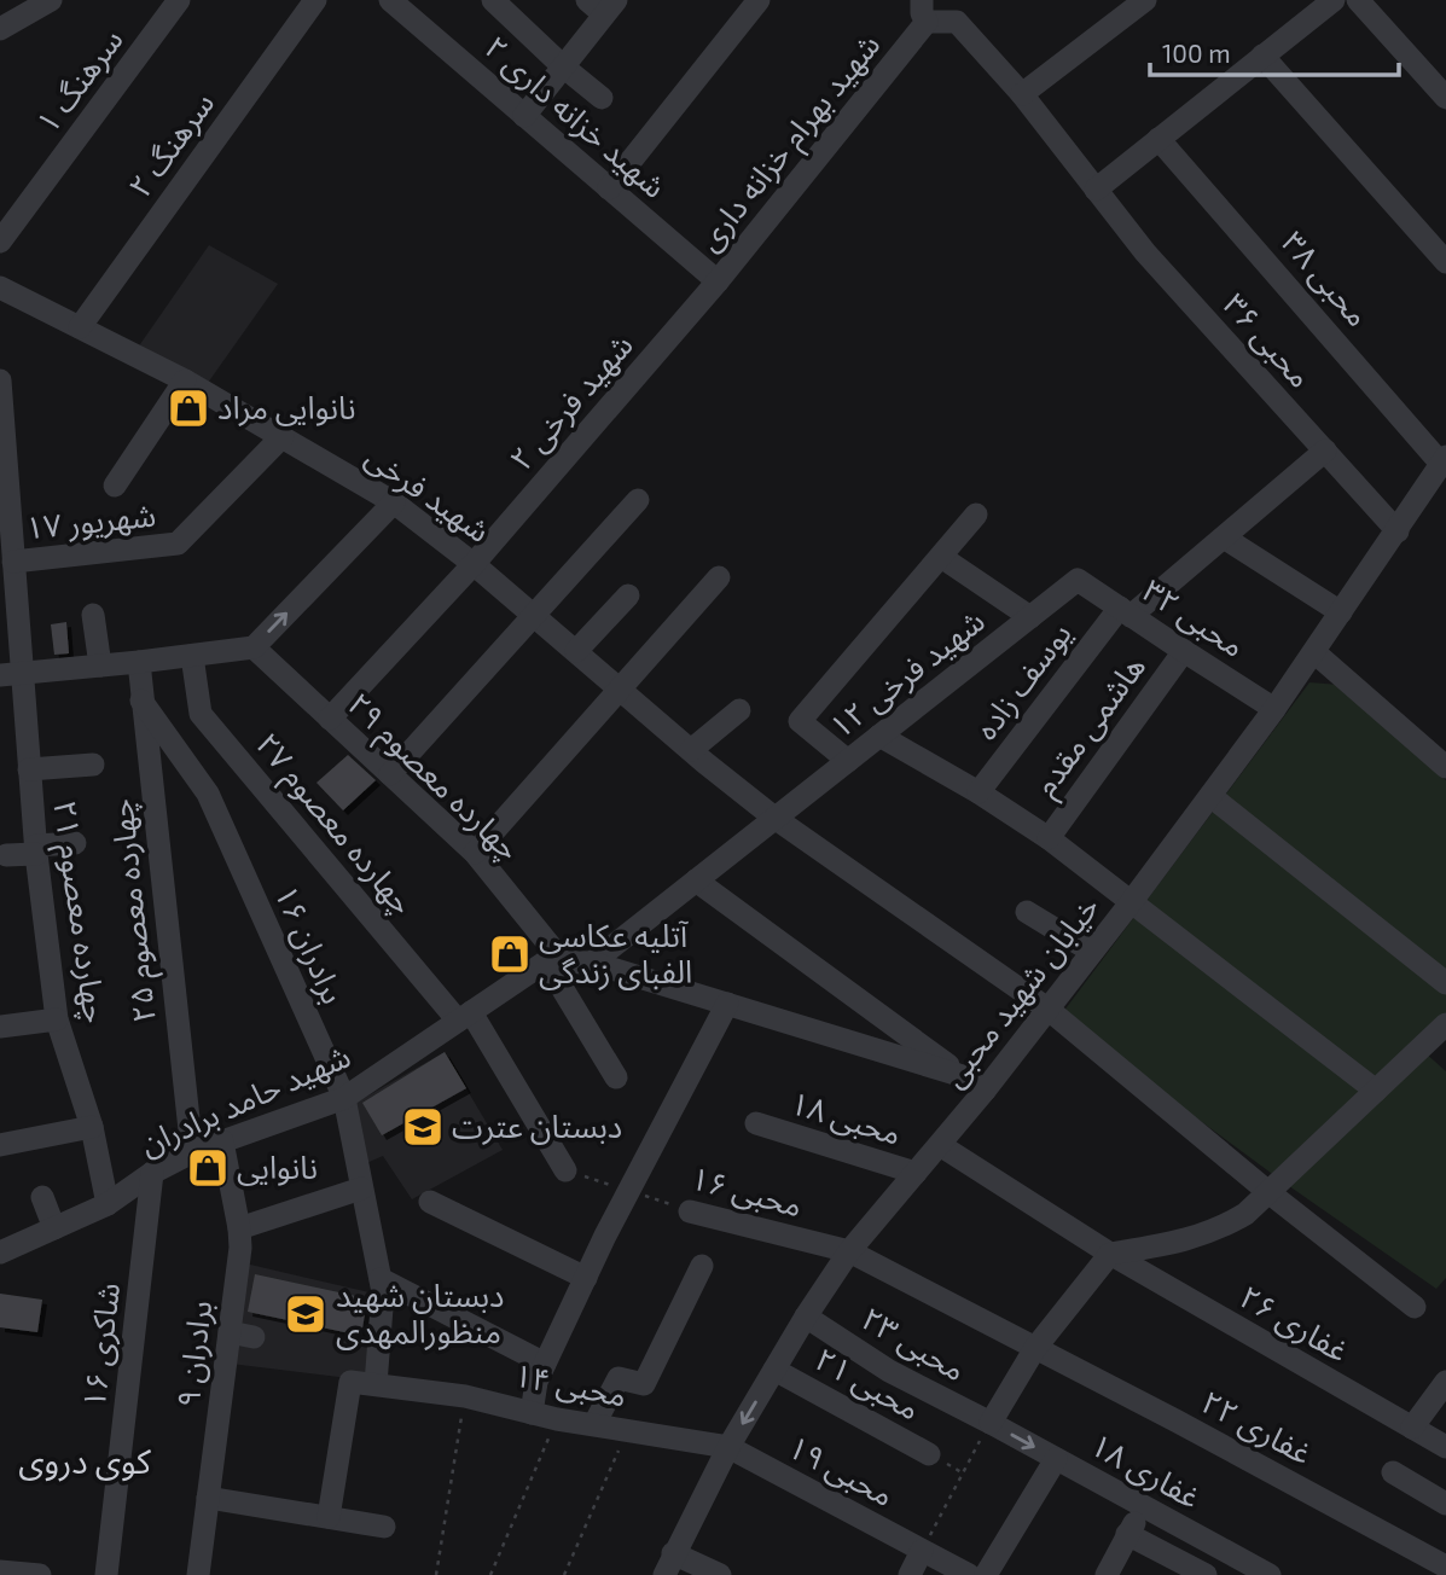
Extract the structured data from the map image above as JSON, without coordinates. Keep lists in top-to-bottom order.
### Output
{
  "streets": {
    "street": [
      "سرهنگ ۱",
      "شهید خزانه داری ۲",
      "شهید بهرام خزانه داری",
      "سرهنگ ۲",
      "محبی ۳۸",
      "محبی ۳۶",
      "شهید فرخی ۲",
      "شهید فرخی",
      "۱۷ شهریور",
      "محبی ۳۲",
      "شهید فرخی ۱۲",
      "یوسف زاده",
      "هاشمی مقدم",
      "چهارده معصوم ۲۹",
      "چهارده معصوم ۲۷",
      "چهارده معصوم ۲۵",
      "چهارده معصوم ۲۱",
      "برادران ۱۶",
      "خیابان شهید محبی",
      "شهید حامد برادران",
      "محبی ۱۸",
      "محبی ۱۶",
      "غفاری ۲۶",
      "محبی ۲۳",
      "شاکری ۱۶",
      "برادران ۹",
      "محبی ۲۱",
      "محبی ۱۴",
      "غفاری ۲۲",
      "محبی ۱۹",
      "غفاری ۱۸"
    ]
  },
  "crossings": [
    ["شهید خزانه داری ۲", "شهید بهرام خزانه داری"],
    ["شهید خزانه داری ۲", "شهید فرخی ۲"],
    ["شهید بهرام خزانه داری", "محبی ۳۶"],
    ["شهید بهرام خزانه داری", "شهید فرخی ۲"],
    ["سرهنگ ۲", "شهید فرخی"],
    ["محبی ۳۸", "خیابان شهید محبی"],
    ["محبی ۳۶", "یوسف زاده"],
    ["محبی ۳۶", "خیابان شهید محبی"],
    ["شهید فرخی ۲", "شهید فرخی"],
    ["شهید فرخی ۲", "چهارده معصوم ۲۹"],
    ["شهید فرخی", "۱۷ شهریور"],
    ["شهید فرخی", "شهید فرخی ۱۲"],
    ["شهید فرخی", "خیابان شهید محبی"],
    ["۱۷ شهریور", "چهارده معصوم ۲۱"],
    ["محبی ۳۲", "شهید فرخی ۱۲"],
    ["محبی ۳۲", "یوسف زاده"],
    ["محبی ۳۲", "هاشمی مقدم"],
    ["محبی ۳۲", "خیابان شهید محبی"],
    ["چهارده معصوم ۲۹", "شهید حامد برادران"],
    ["چهارده معصوم ۲۷", "شهید حامد برادران"],
    ["چهارده معصوم ۲۷", "محبی ۱۶"],
    ["چهارده معصوم ۲۵", "برادران ۱۶"],
    ["چهارده معصوم ۲۵", "شهید حامد برادران"],
    ["چهارده معصوم ۲۱", "شهید حامد برادران"],
    ["برادران ۱۶", "شهید حامد برادران"],
    ["برادران ۱۶", "محبی ۱۴"],
    ["خیابان شهید محبی", "محبی ۱۸"],
    ["خیابان شهید محبی", "محبی ۱۶"],
    ["خیابان شهید محبی", "غفاری ۲۶"],
    ["خیابان شهید محبی", "محبی ۲۳"],
    ["خیابان شهید محبی", "محبی ۲۱"],
    ["خیابان شهید محبی", "محبی ۱۴"],
    ["خیابان شهید محبی", "محبی ۱۹"],
    ["شهید حامد برادران", "شاکری ۱۶"],
    ["شهید حامد برادران", "برادران ۹"],
    ["محبی ۱۶", "غفاری ۲۲"],
    ["محبی ۲۳", "غفاری ۱۸"],
    ["محبی ۱۴", "محبی ۱۹"]
  ],
  "districts": ["کوی دروی"],
  "places": {
    "shop": ["نانوایی مراد", "آتلیه عکاسی الفبای زندگی", "نانوایی"],
    "school or university": ["دبستان عترت", "دبستان شهید منظورالمهدی"]
  },
  "scale_bar": "100 m"
}
